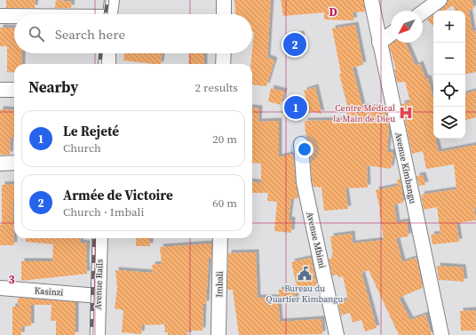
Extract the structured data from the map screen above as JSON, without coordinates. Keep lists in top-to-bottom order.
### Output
{
  "streets": {
    "street": [
      "Avenue Kimbangu",
      "Avenue Mbimi",
      "Avenue Rails",
      "Imbali",
      "Kasinzi"
    ]
  },
  "crossings": [
    ["Avenue Rails", "Kasinzi"]
  ],
  "places": {
    "hospital": ["Centre Médical la Main de Dieu"],
    "public building": ["Bureau du Quartier Kimbangu"]
  },
  "north": "bottom left",
  "page": {
    "map_buttons": ["+", "−"],
    "search": "Search here",
    "pins": ["2", "1"],
    "heading": ["Nearby", "2 results"],
    "list": [
      {
        "mark": "1",
        "name": "Le Rejeté",
        "note": "Church",
        "value": "20 m"
      },
      {
        "mark": "2",
        "name": "Armée de Victoire",
        "note": "Church · Imbali",
        "value": "60 m"
      }
    ]
  },
  "grid": {
    "columns": ["D"],
    "rows": ["3"]
  }
}
